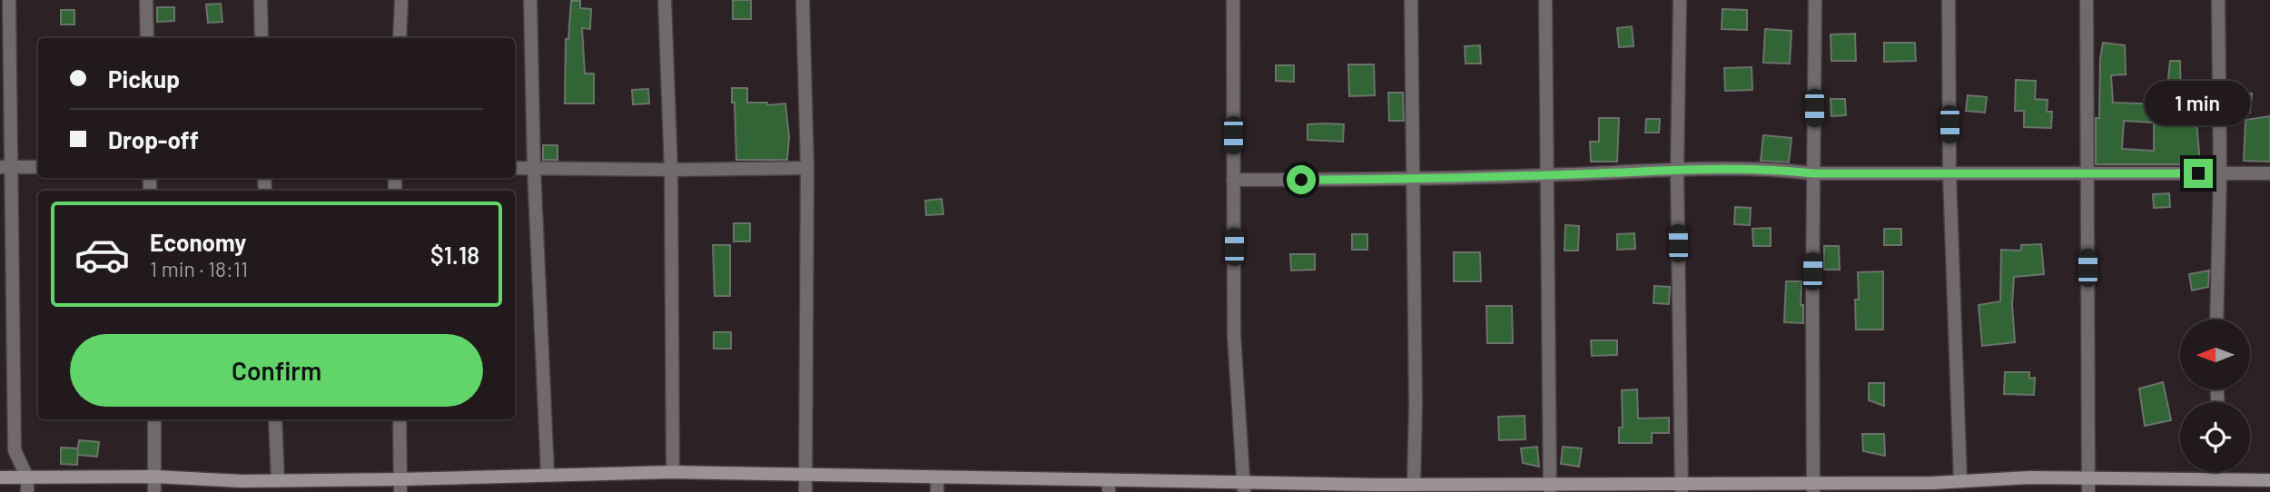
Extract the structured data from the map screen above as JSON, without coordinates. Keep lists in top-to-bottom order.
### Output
{
  "north": "left",
  "page": {
    "banner": ["Pickup", "Drop-off"],
    "bubble": "1 min",
    "list": [
      {
        "name": "Economy",
        "note": "1 min · 18:11",
        "value": "$1.18"
      }
    ],
    "buttons": "Confirm"
  }
}
